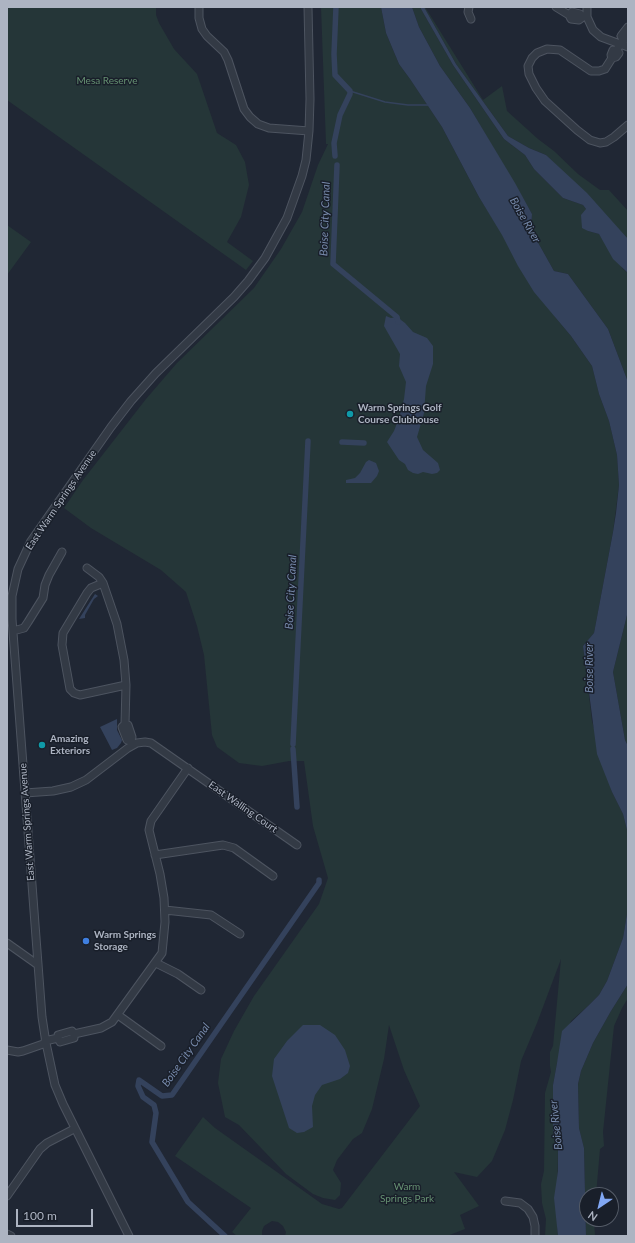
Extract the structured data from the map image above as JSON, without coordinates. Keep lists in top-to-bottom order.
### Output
{
  "streets": {
    "street": ["East Warm Springs Avenue", "East Walling Court"]
  },
  "water": ["Boise City Canal", "Boise River"],
  "parks": ["Mesa Reserve", "Warm Springs Park"],
  "places": ["Warm Springs Golf Course Clubhouse", "Amazing Exteriors", "Warm Springs Storage"],
  "scale_bar": "100 m",
  "north": "bottom left"
}
